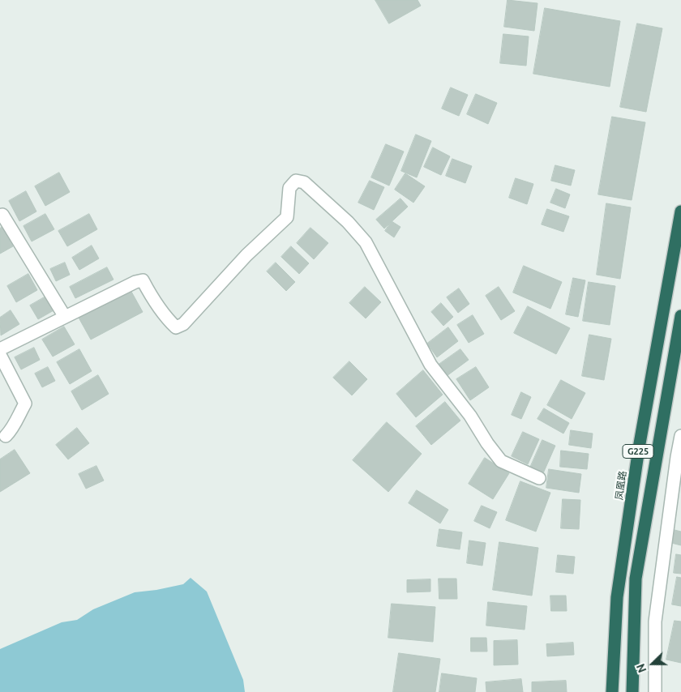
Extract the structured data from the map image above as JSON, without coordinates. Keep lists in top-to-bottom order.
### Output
{
  "streets": {
    "highway": ["G225", "凤凰路"]
  },
  "north": "left"
}
